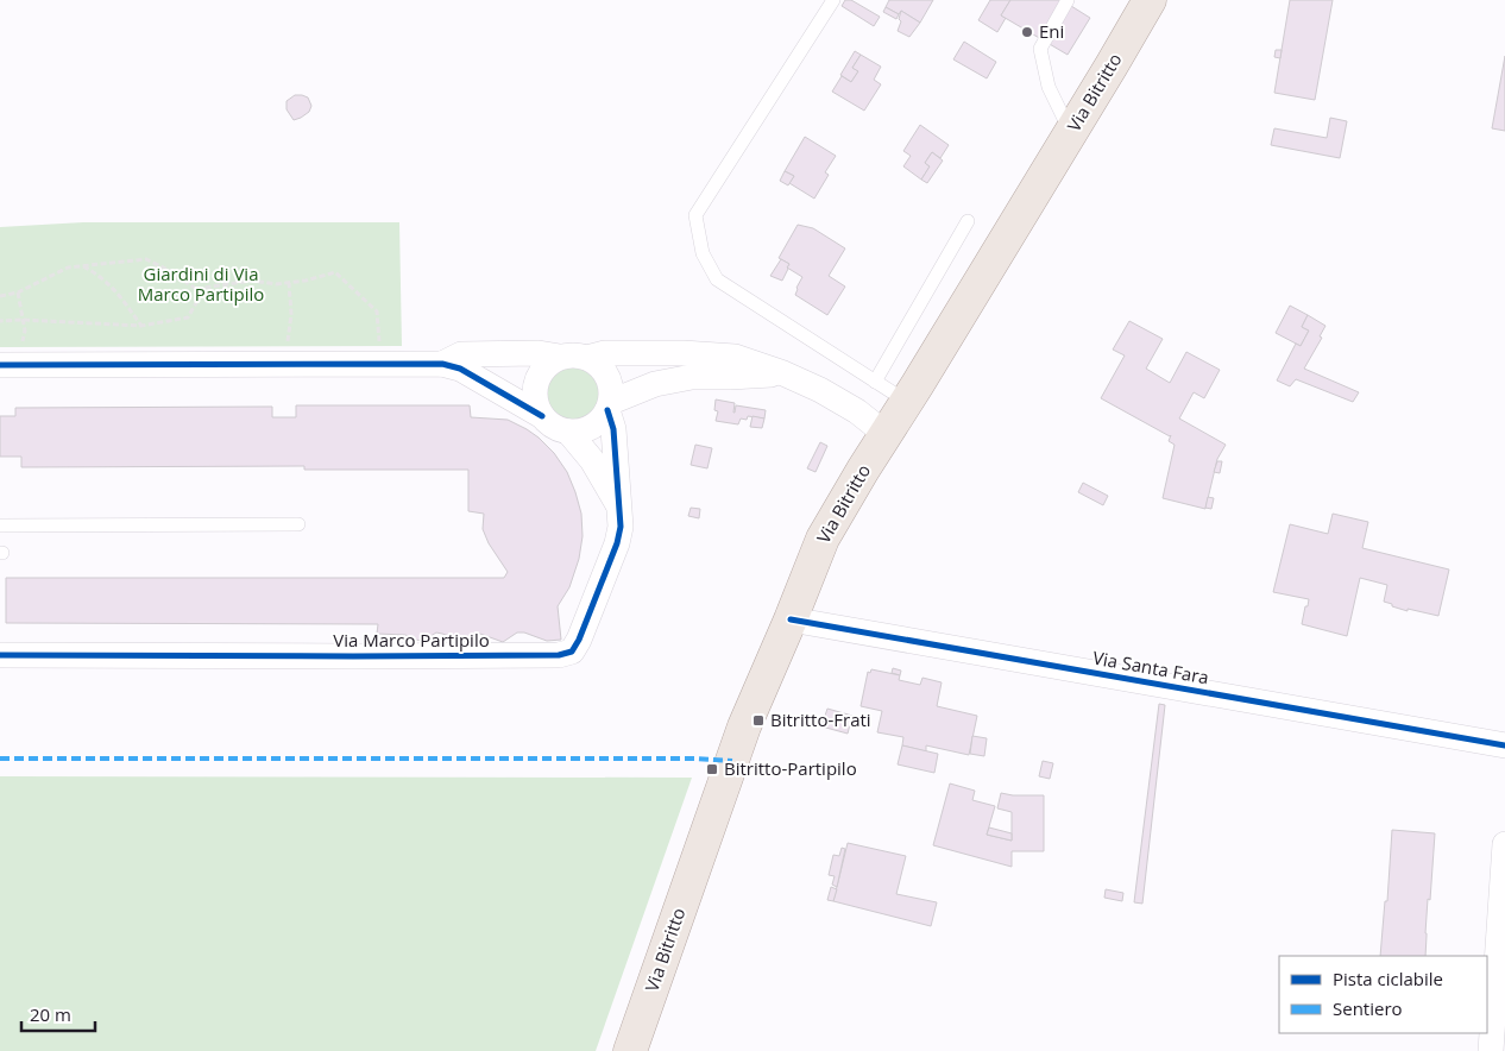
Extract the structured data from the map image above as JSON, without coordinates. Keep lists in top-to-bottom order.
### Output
{
  "streets": {
    "main road": ["Via Bitritto"],
    "street": ["Via Marco Partipilo", "Via Santa Fara"]
  },
  "crossings": [
    ["Via Bitritto", "Via Santa Fara"]
  ],
  "parks": ["Giardini di Via Marco Partipilo"],
  "places": {
    "other": ["Eni"],
    "transit": ["Bitritto-Frati", "Bitritto-Partipilo"]
  },
  "legend": ["Pista ciclabile", "Sentiero"],
  "scale_bar": "20 m"
}
